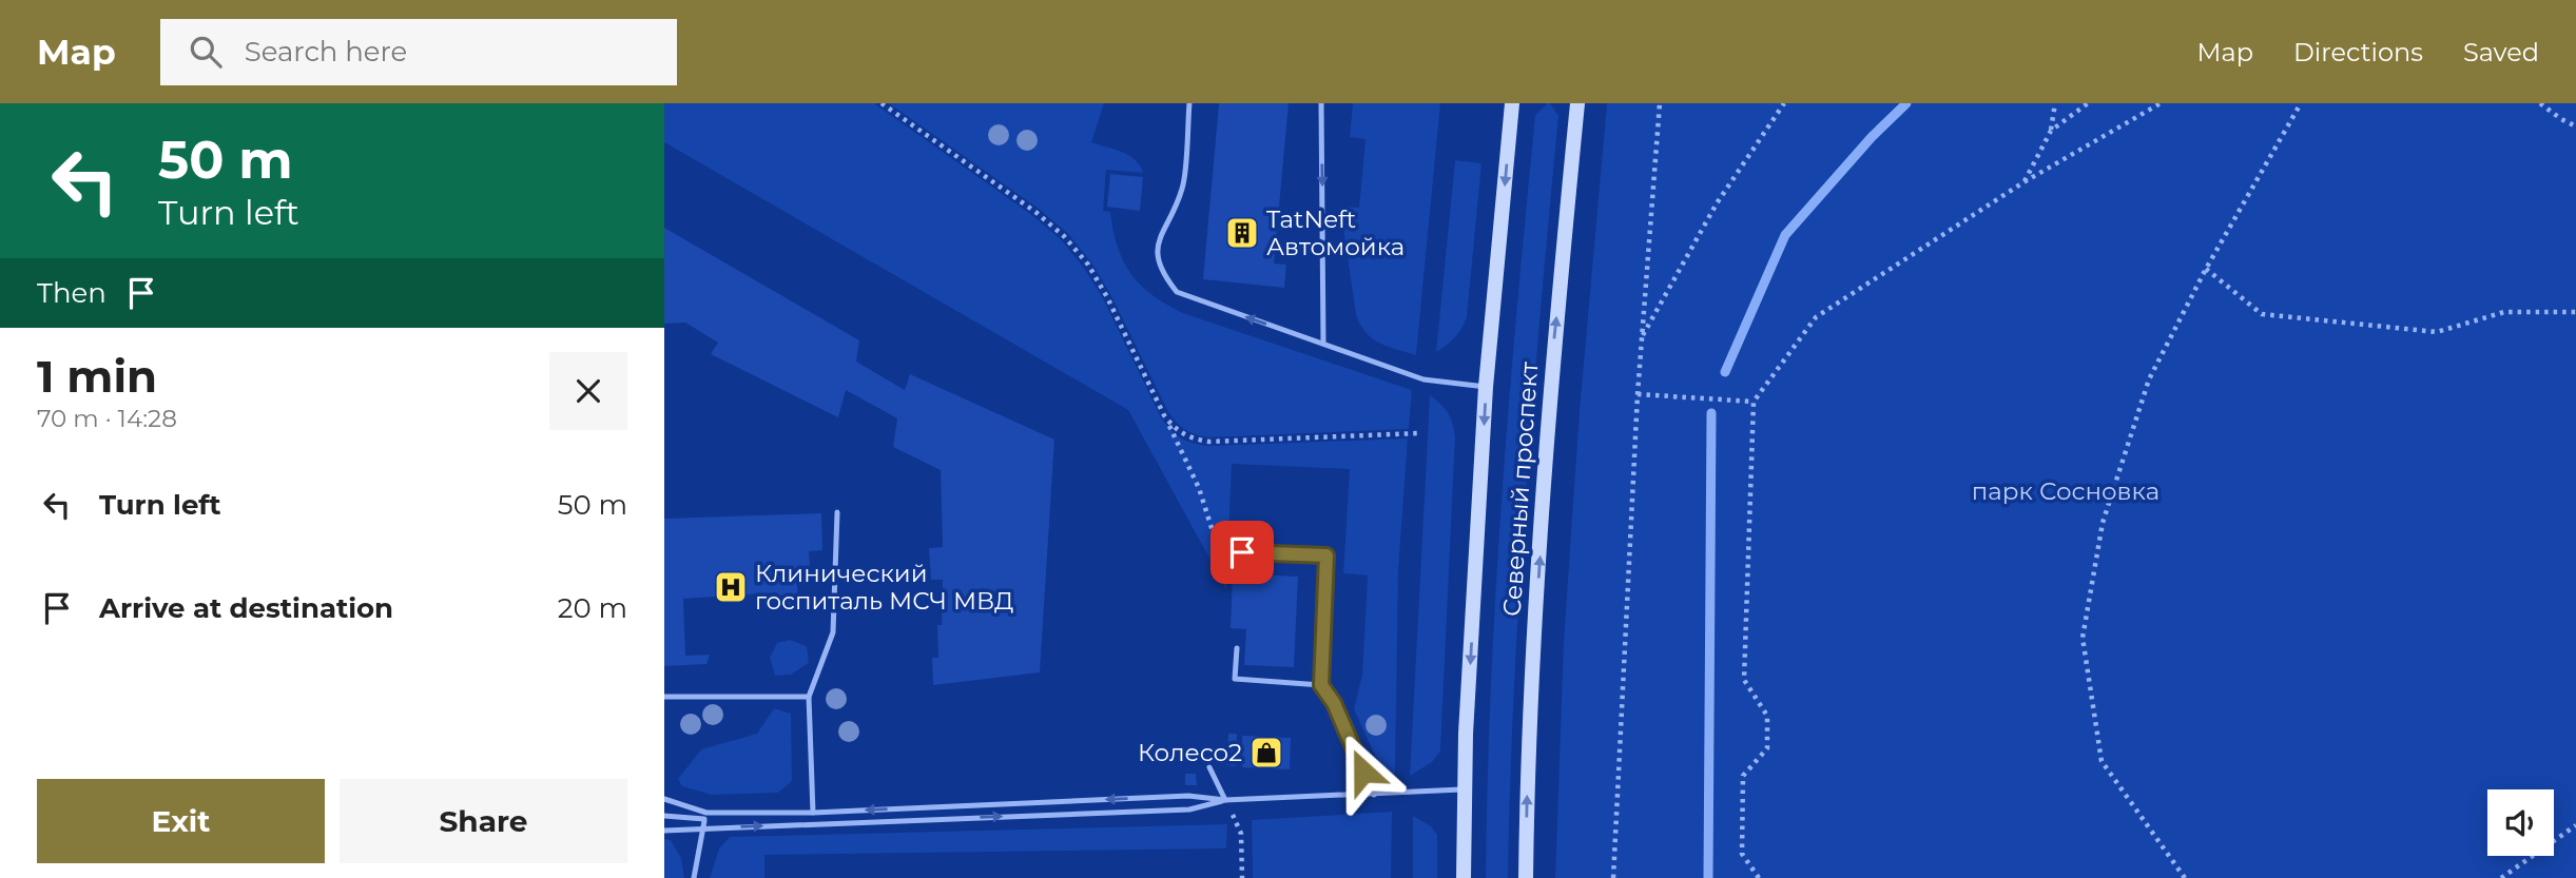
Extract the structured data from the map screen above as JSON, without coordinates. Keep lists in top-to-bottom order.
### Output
{
  "streets": {
    "main road": ["Северный проспект"]
  },
  "parks": ["парк Сосновка"],
  "places": {
    "building": ["TatNeft Автомойка"],
    "hospital": ["Клинический госпиталь МСЧ МВД"],
    "shop": ["Колесо2"]
  },
  "page": {
    "header": "Map",
    "search": "Search here",
    "nav": ["Map", "Directions", "Saved"],
    "turn": ["50 m", "Turn left"],
    "then": "Then",
    "heading": ["1 min", "70 m · 14:28"],
    "list": [
      {
        "name": "Turn left",
        "value": "50 m"
      },
      {
        "name": "Arrive at destination",
        "value": "20 m"
      }
    ],
    "buttons": ["Exit", "Share"]
  }
}
